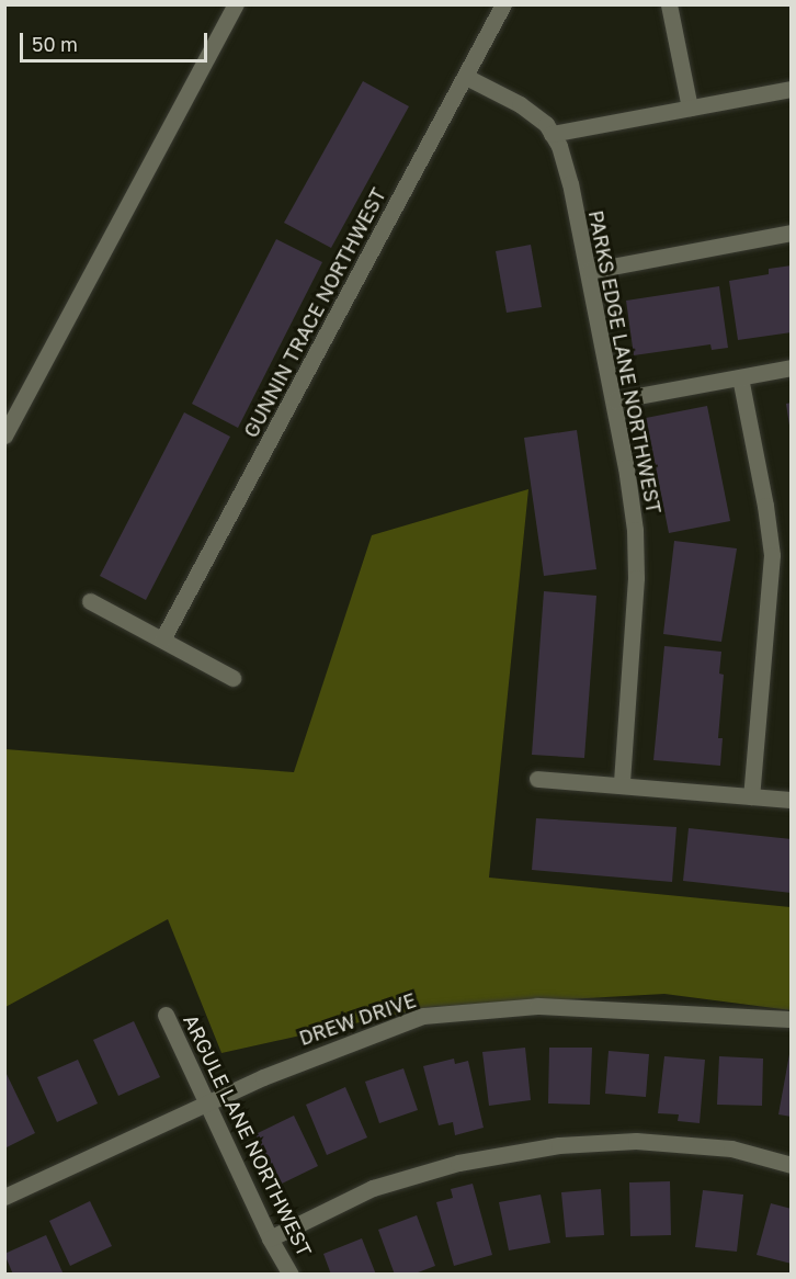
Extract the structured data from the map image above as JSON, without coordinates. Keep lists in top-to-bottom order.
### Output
{
  "streets": {
    "street": [
      "GUNNIN TRACE NORTHWEST",
      "PARKS EDGE LANE NORTHWEST",
      "DREW DRIVE",
      "ARGULE LANE NORTHWEST"
    ]
  },
  "crossings": [
    ["GUNNIN TRACE NORTHWEST", "PARKS EDGE LANE NORTHWEST"],
    ["DREW DRIVE", "ARGULE LANE NORTHWEST"]
  ],
  "scale_bar": "50 m"
}
